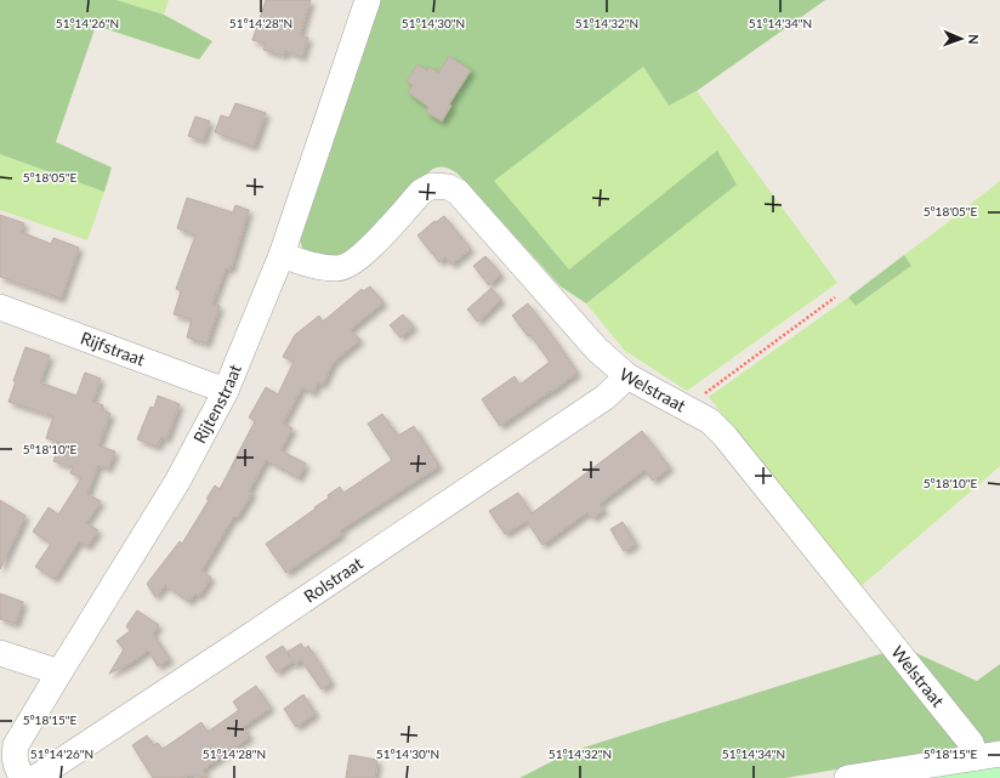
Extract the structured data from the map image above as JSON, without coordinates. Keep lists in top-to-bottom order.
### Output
{
  "streets": {
    "street": [
      "Rijfstraat",
      "Welstraat",
      "Rijtenstraat",
      "Rolstraat"
    ]
  },
  "crossings": [
    ["Rijfstraat", "Rijtenstraat"],
    ["Welstraat", "Rijtenstraat"],
    ["Welstraat", "Rolstraat"]
  ],
  "north": "right",
  "coordinates": [
    "51°14'26\"N",
    "51°14'28\"N",
    "51°14'30\"N",
    "51°14'32\"N",
    "51°14'34\"N",
    "5°18'05\"E",
    "5°18'10\"E",
    "5°18'15\"E"
  ]
}
